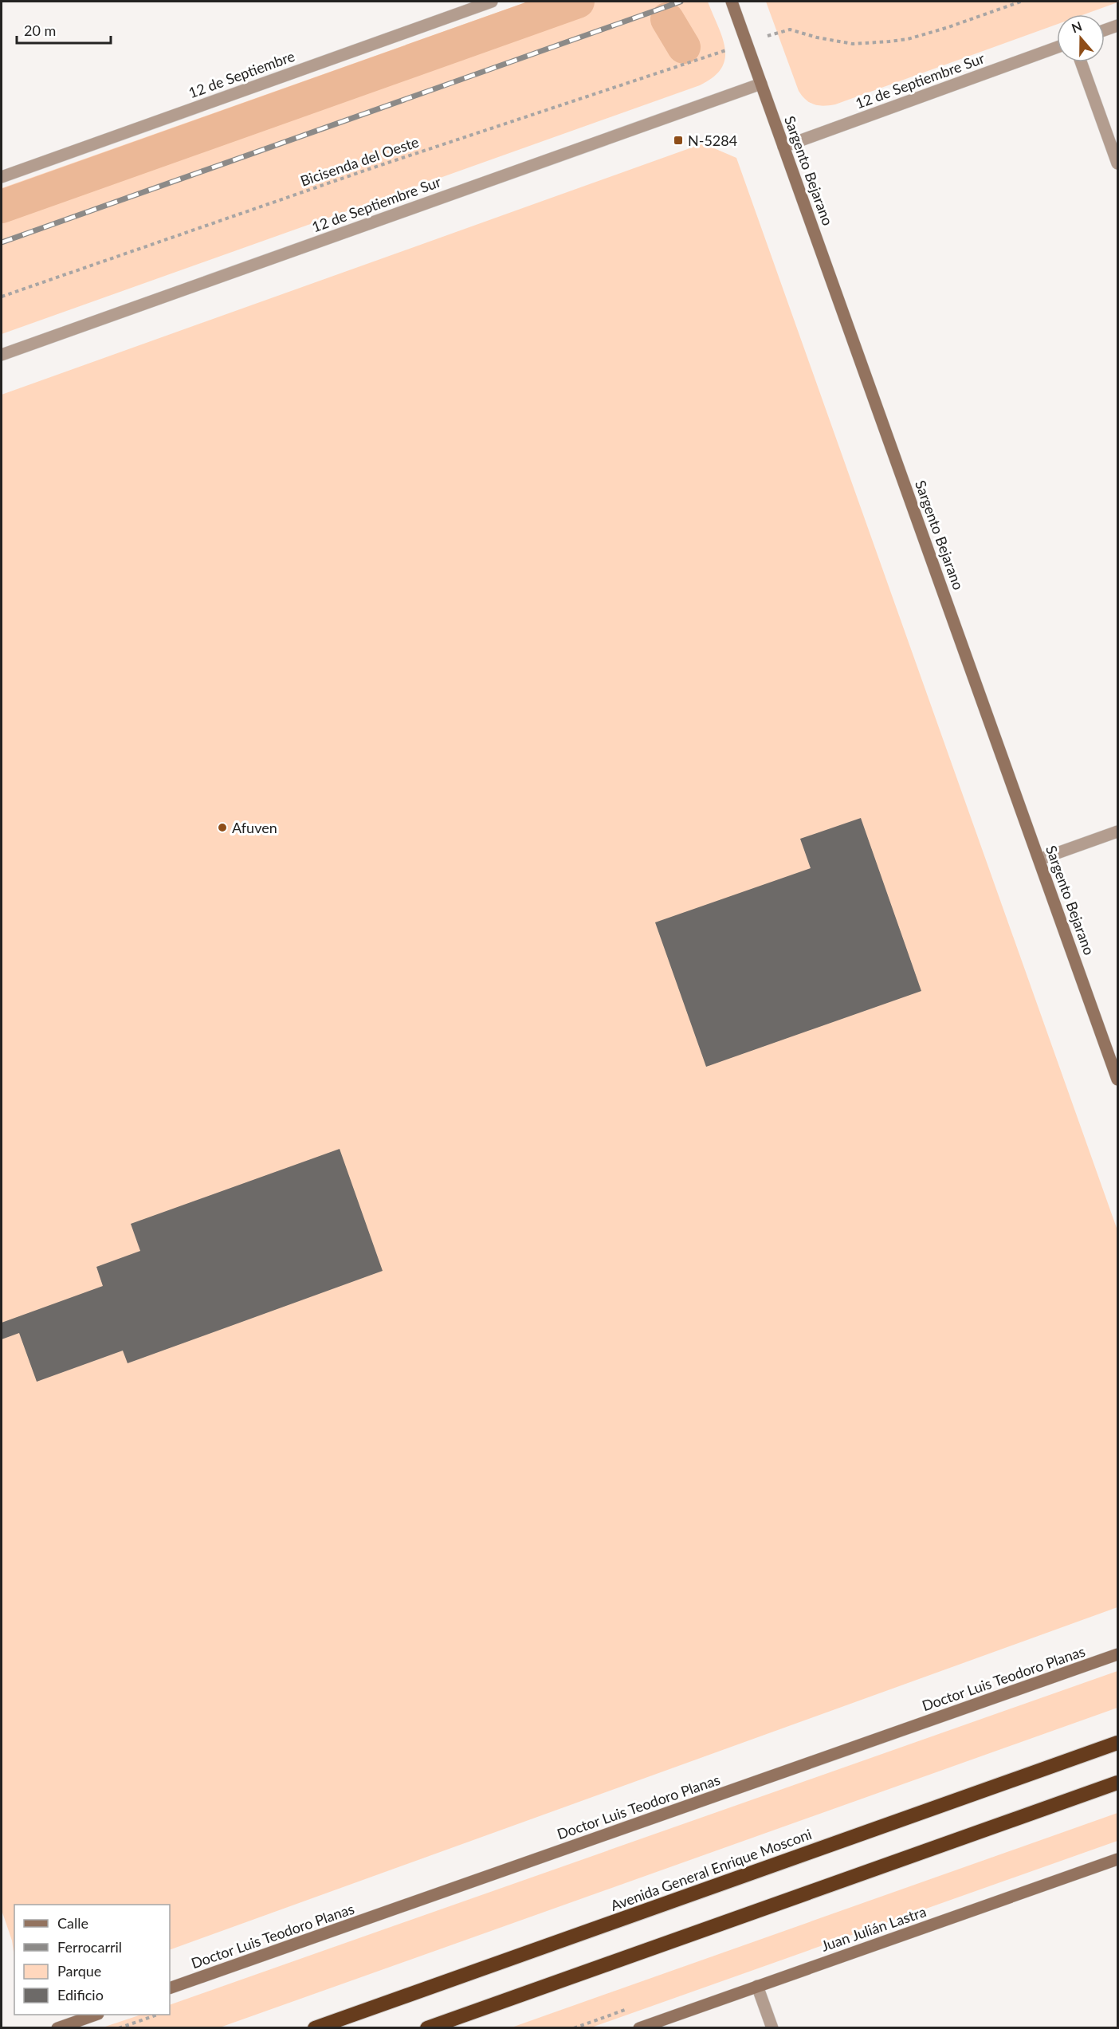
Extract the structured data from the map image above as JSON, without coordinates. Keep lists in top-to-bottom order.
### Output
{
  "streets": {
    "highway": ["Avenida General Enrique Mosconi"],
    "street": [
      "12 de Septiembre",
      "12 de Septiembre Sur",
      "Sargento Bejarano",
      "Doctor Luis Teodoro Planas",
      "Juan Julián Lastra"
    ],
    "path": ["Bicisenda del Oeste"]
  },
  "crossings": [
    ["12 de Septiembre Sur", "Sargento Bejarano"]
  ],
  "places": {
    "transit": ["N-5284"],
    "other": ["Afuven"]
  },
  "legend": [
    "Calle",
    "Ferrocarril",
    "Parque",
    "Edificio"
  ],
  "scale_bar": "20 m",
  "north": "top"
}
